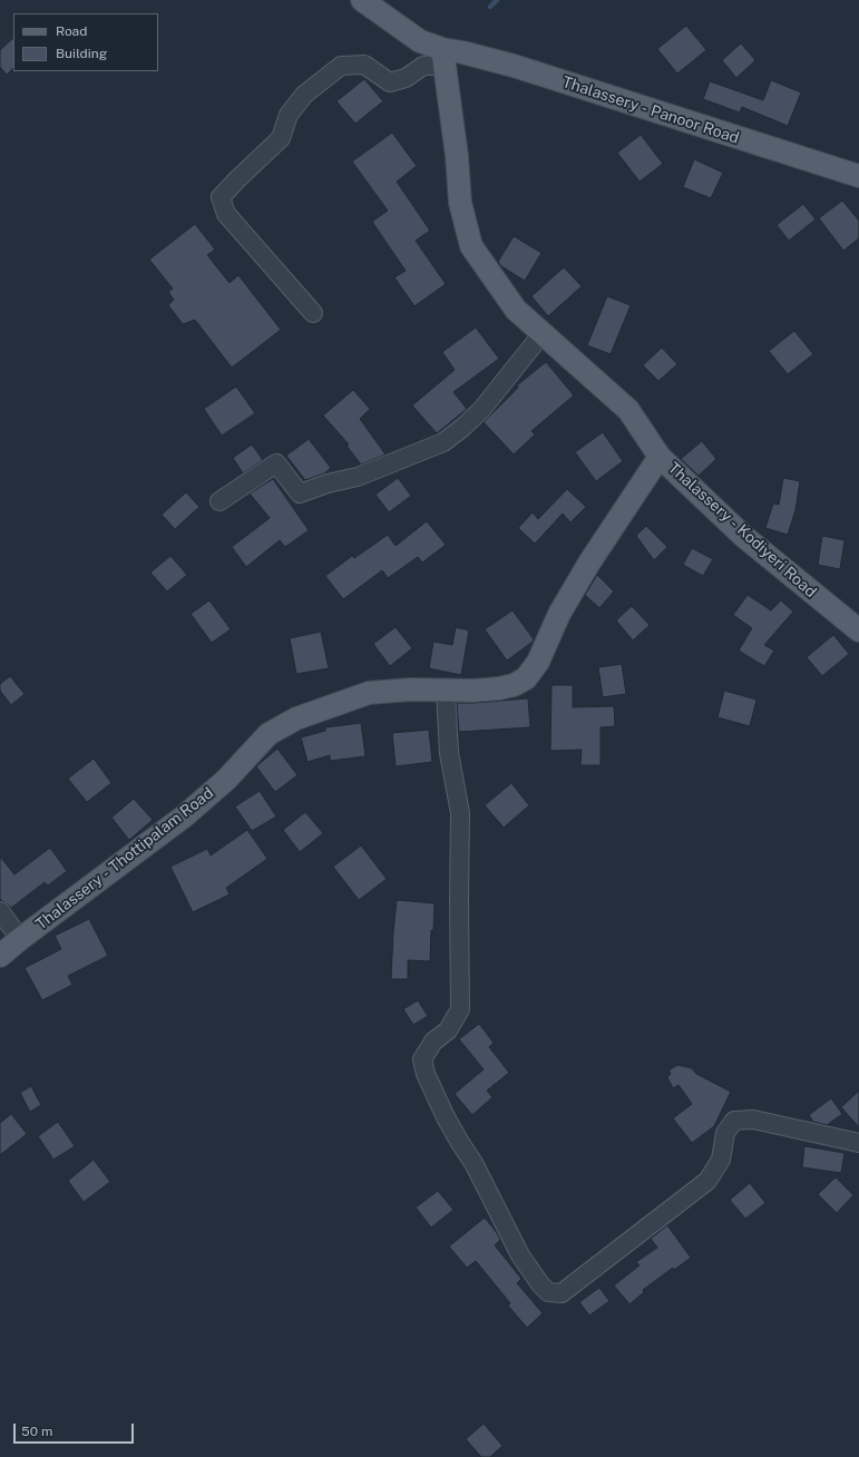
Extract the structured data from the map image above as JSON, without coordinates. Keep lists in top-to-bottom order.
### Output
{
  "streets": {
    "main road": ["Thalassery - Panoor Road", "Thalassery - Kodiyeri Road", "Thalassery - Thottipalam Road"]
  },
  "crossings": [
    ["Thalassery - Panoor Road", "Thalassery - Kodiyeri Road"],
    ["Thalassery - Kodiyeri Road", "Thalassery - Thottipalam Road"]
  ],
  "legend": ["Road", "Building"],
  "scale_bar": "50 m"
}
